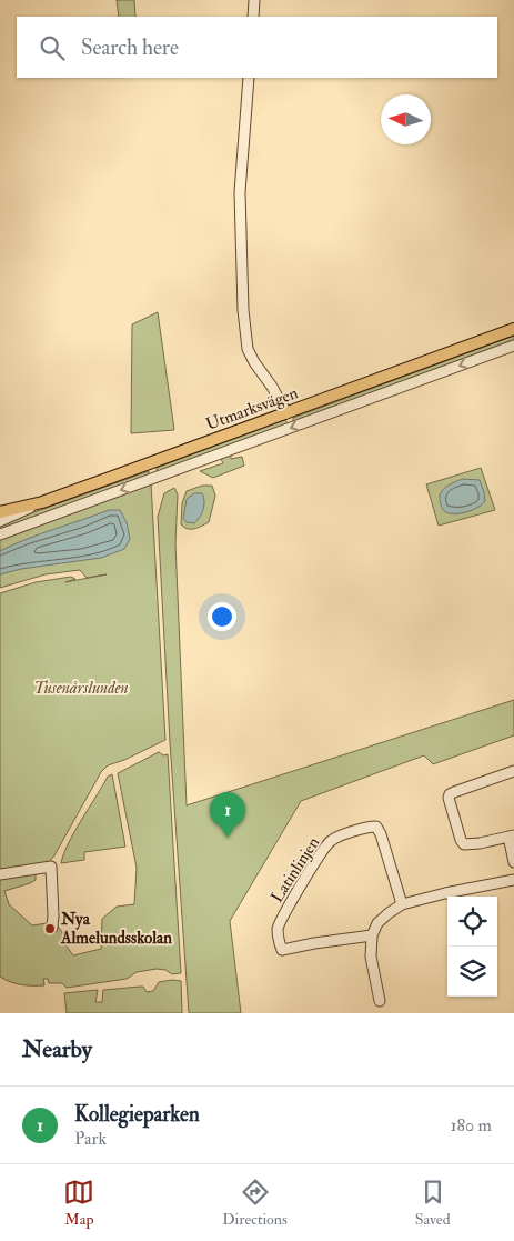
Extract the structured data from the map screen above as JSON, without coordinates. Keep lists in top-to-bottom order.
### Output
{
  "streets": {
    "main road": ["Utmarksvägen"],
    "street": ["Latinlinjen"]
  },
  "parks": ["Tusenårslunden"],
  "places": ["Nya Almelundsskolan"],
  "north": "left",
  "page": {
    "search": "Search here",
    "pins": "1",
    "heading": "Nearby",
    "list": [
      {
        "mark": "1",
        "name": "Kollegieparken",
        "note": "Park",
        "value": "180 m"
      }
    ],
    "nav": ["Map", "Directions", "Saved"]
  }
}
